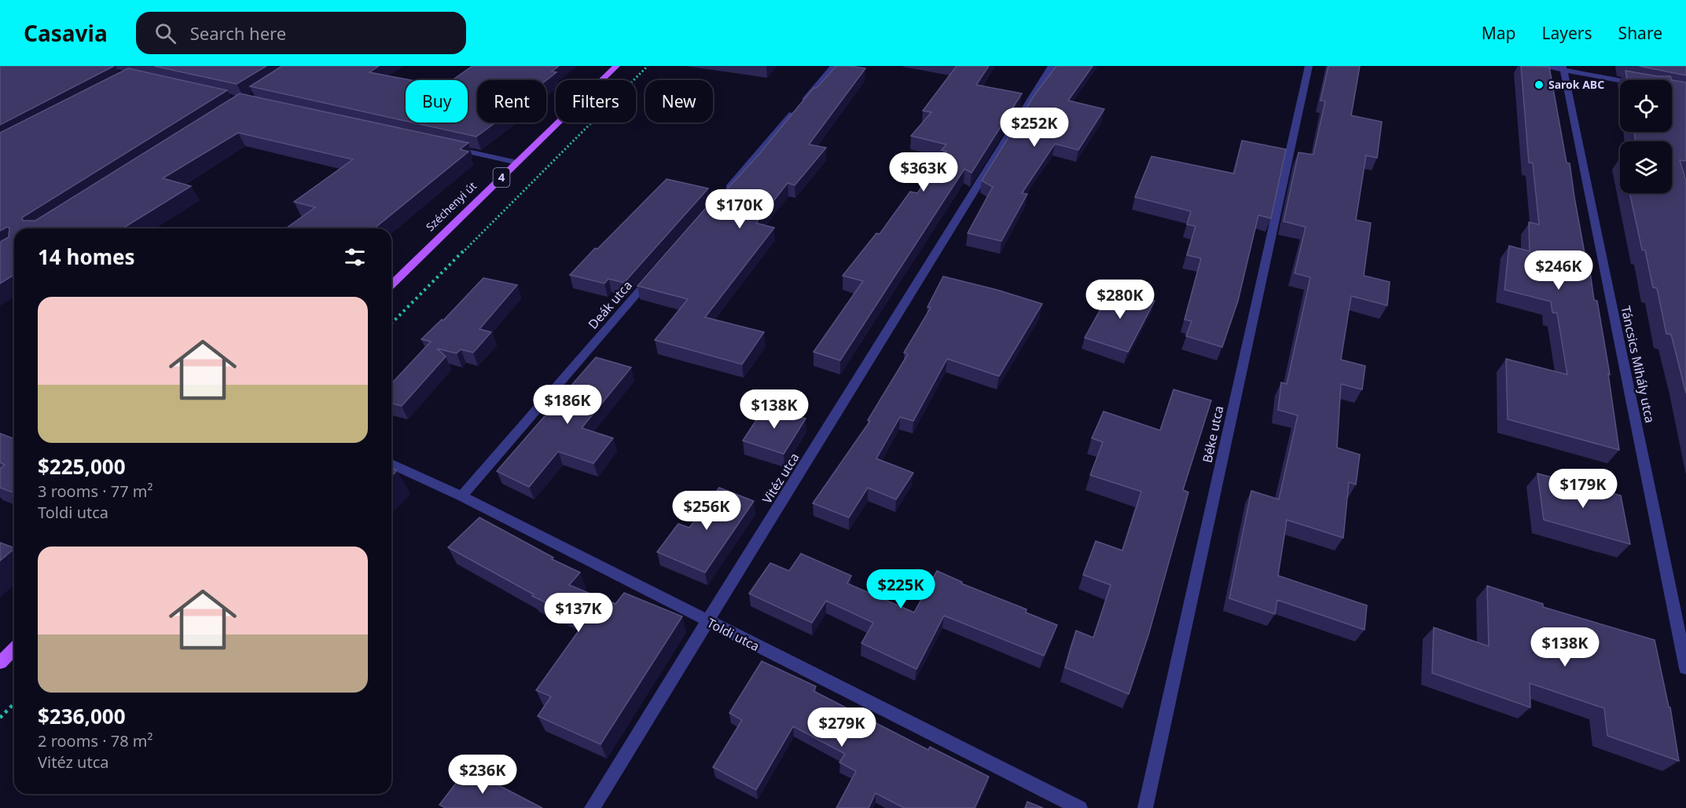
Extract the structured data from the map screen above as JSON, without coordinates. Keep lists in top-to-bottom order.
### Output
{
  "streets": {
    "main road": ["4", "Széchenyi út"],
    "street": [
      "Deák utca",
      "Táncsics Mihály utca",
      "Béke utca",
      "Vitéz utca",
      "Toldi utca"
    ]
  },
  "crossings": [
    ["Deák utca", "Toldi utca"],
    ["Vitéz utca", "Toldi utca"]
  ],
  "places": ["Sarok ABC"],
  "page": {
    "header": "Casavia",
    "search": "Search here",
    "nav": ["Map", "Layers", "Share"],
    "chip": [
      "Buy",
      "Rent",
      "Filters",
      "New"
    ],
    "price": [
      "$252K",
      "$363K",
      "$170K",
      "$246K",
      "$280K",
      "$186K",
      "$138K",
      "$179K",
      "$256K",
      "$225K",
      "$137K",
      "$138K",
      "$279K",
      "$236K"
    ],
    "heading": "14 homes",
    "list": [
      {
        "name": "$225,000",
        "note": "3 rooms · 77 m² · Toldi utca"
      },
      {
        "name": "$236,000",
        "note": "2 rooms · 78 m² · Vitéz utca"
      }
    ]
  }
}
